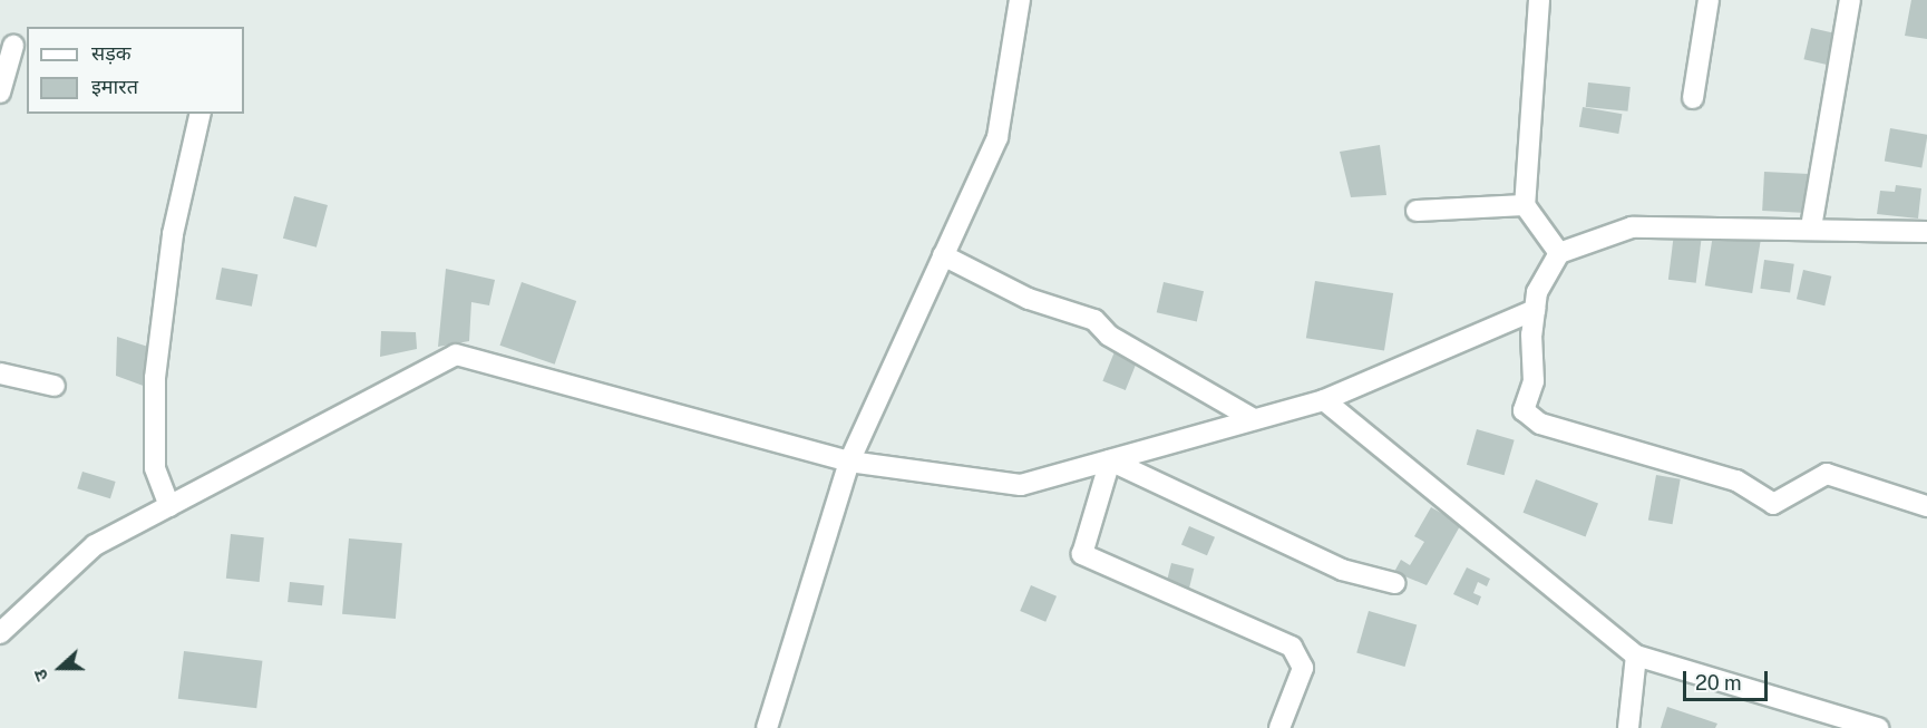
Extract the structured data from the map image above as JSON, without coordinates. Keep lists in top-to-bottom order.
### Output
{
  "legend": ["सड़क", "इमारत"],
  "scale_bar": "20 m",
  "north": "left"
}
